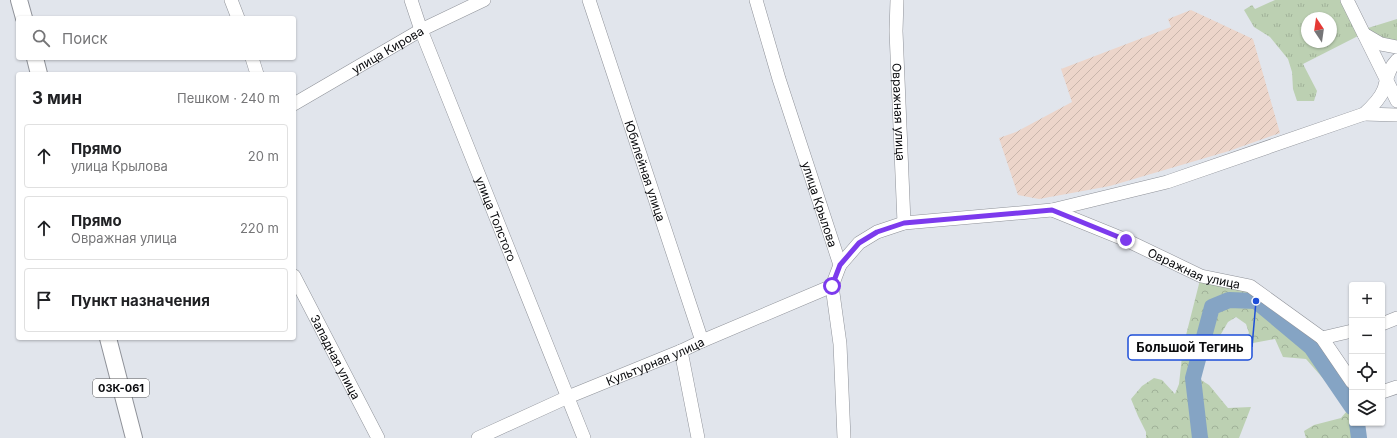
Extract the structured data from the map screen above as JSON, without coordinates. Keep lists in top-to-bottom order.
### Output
{
  "streets": {
    "main road": ["03К-061"],
    "street": [
      "улица Кирова",
      "Овражная улица",
      "Юбилейная улица",
      "улица Крылова",
      "улица Толстого",
      "Западная улица",
      "Культурная улица"
    ]
  },
  "crossings": [
    ["улица Кирова", "улица Толстого"],
    ["Овражная улица", "улица Крылова"],
    ["Юбилейная улица", "Культурная улица"],
    ["улица Толстого", "Культурная улица"]
  ],
  "places": ["Большой Тегинь"],
  "north": "top",
  "page": {
    "search": "Поиск",
    "heading": ["3 мин", "Пешком · 240 m"],
    "list": [
      ["Прямо", "улица Крылова", "20 m"],
      ["Прямо", "Овражная улица", "220 m"],
      "Пункт назначения"
    ],
    "map_buttons": ["+", "−"]
  }
}
